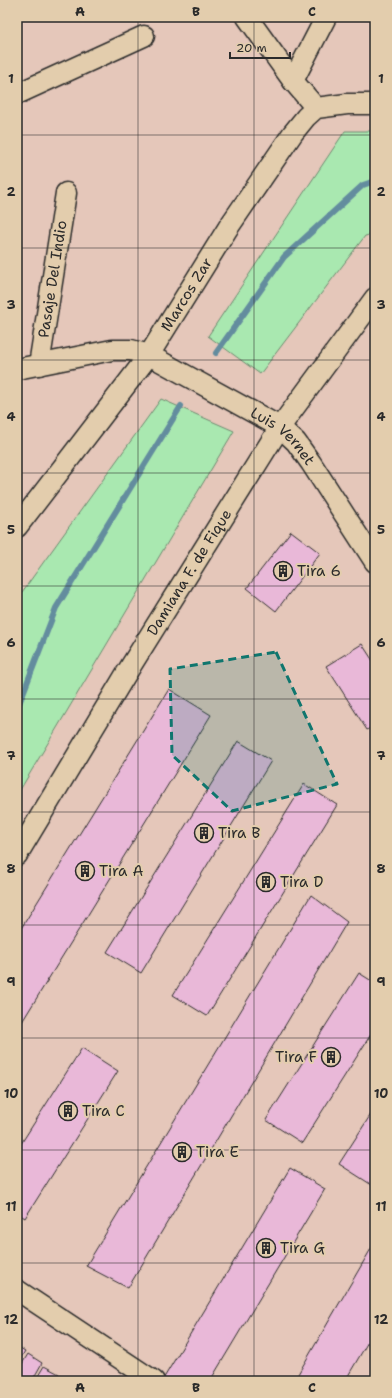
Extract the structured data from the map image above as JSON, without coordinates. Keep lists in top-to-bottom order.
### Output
{
  "streets": {
    "street": [
      "Pasaje Del Indio",
      "Marcos Zar",
      "Luis Vernet",
      "Damiana F. de Fique"
    ]
  },
  "crossings": [
    ["Pasaje Del Indio", "Luis Vernet"],
    ["Marcos Zar", "Luis Vernet"],
    ["Luis Vernet", "Damiana F. de Fique"]
  ],
  "places": {
    "building": [
      "Tira 6",
      "Tira B",
      "Tira A",
      "Tira D",
      "Tira F",
      "Tira C",
      "Tira E",
      "Tira G"
    ]
  },
  "scale_bar": "20 m",
  "grid": {
    "columns": ["A", "B", "C"],
    "rows": [
      "1",
      "2",
      "3",
      "4",
      "5",
      "6",
      "7",
      "8",
      "9",
      "10",
      "11",
      "12"
    ]
  }
}
